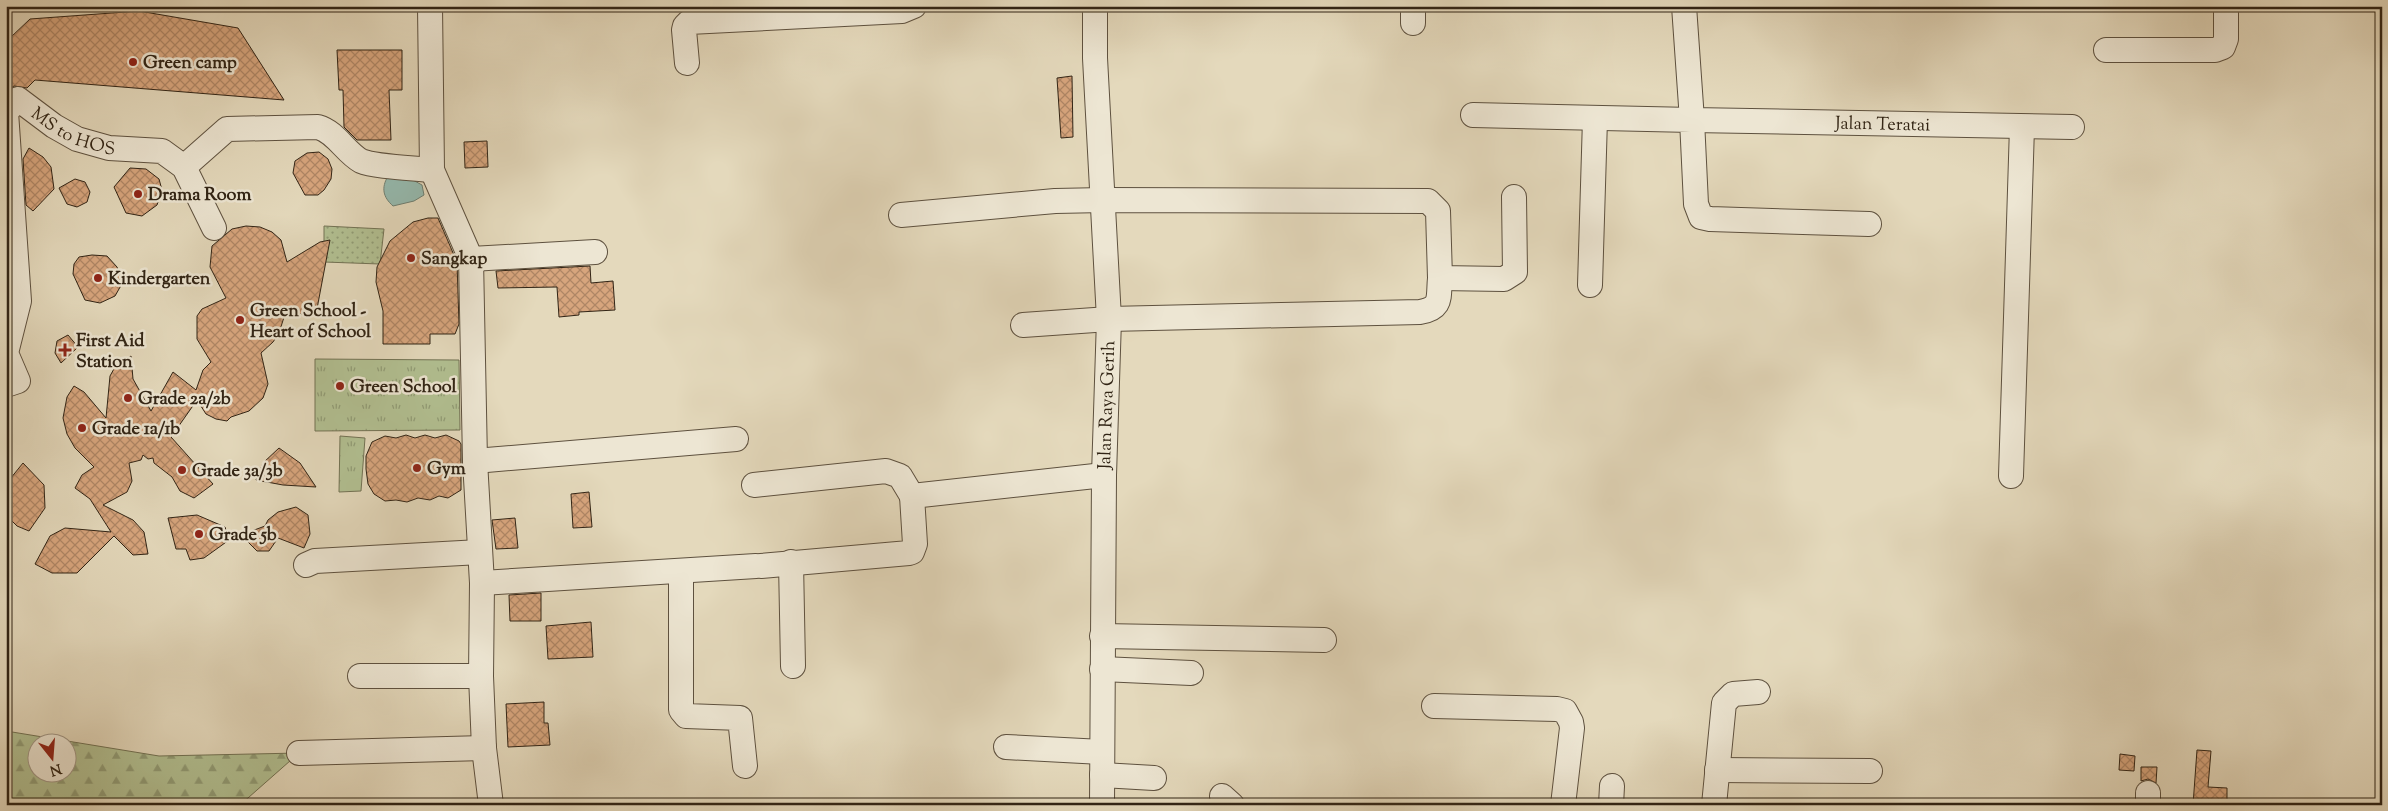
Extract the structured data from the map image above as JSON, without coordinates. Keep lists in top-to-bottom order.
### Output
{
  "streets": {
    "street": ["Jalan Teratai", "MS to HOS", "Jalan Raya Gerih"]
  },
  "places": {
    "other": [
      "Green camp",
      "Drama Room",
      "Sangkap",
      "Kindergarten",
      "Green School - Heart of School",
      "Green School",
      "Grade 2a/2b",
      "Grade 1a/1b",
      "Gym",
      "Grade 3a/3b",
      "Grade 5b"
    ],
    "health": ["First Aid Station"]
  },
  "north": "bottom"
}
